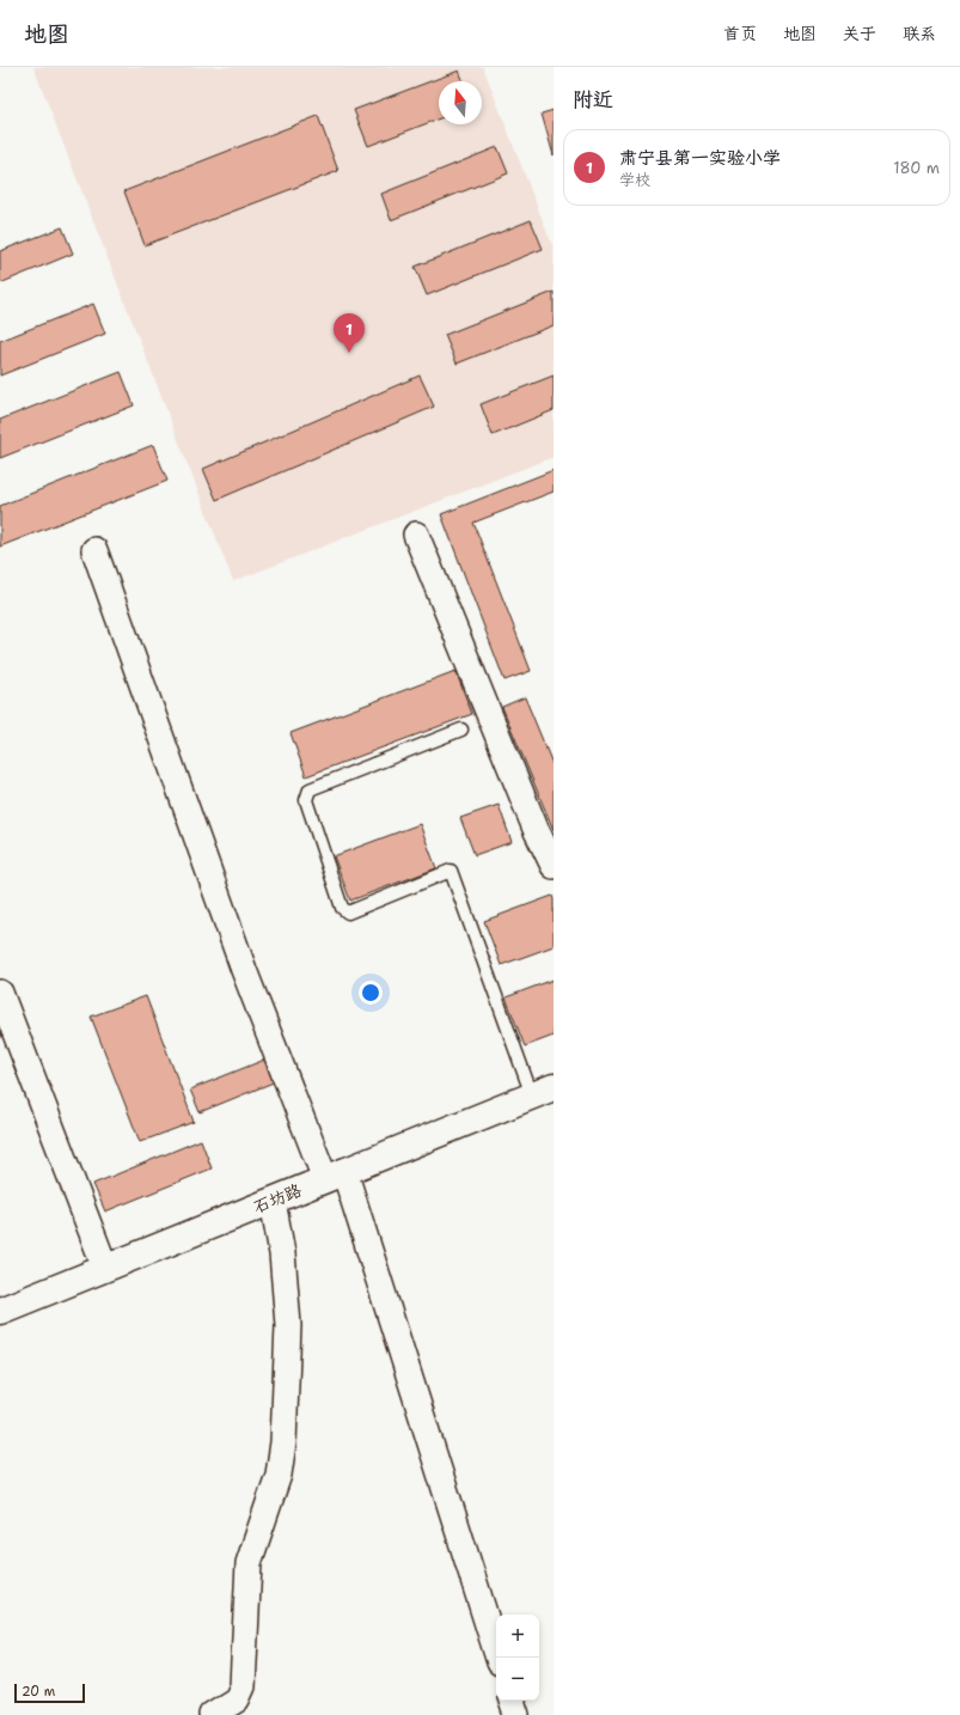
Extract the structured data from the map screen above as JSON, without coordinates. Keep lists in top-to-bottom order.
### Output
{
  "streets": {
    "street": ["石坊路"]
  },
  "scale_bar": "20 m",
  "north": "top",
  "page": {
    "header": "地图",
    "nav": [
      "首页",
      "地图",
      "关于",
      "联系"
    ],
    "heading": "附近",
    "list": [
      {
        "mark": "1",
        "name": "肃宁县第一实验小学",
        "note": "学校",
        "value": "180 m"
      }
    ],
    "pins": "1",
    "map_buttons": ["+", "−"],
    "scale": "20 m"
  }
}
